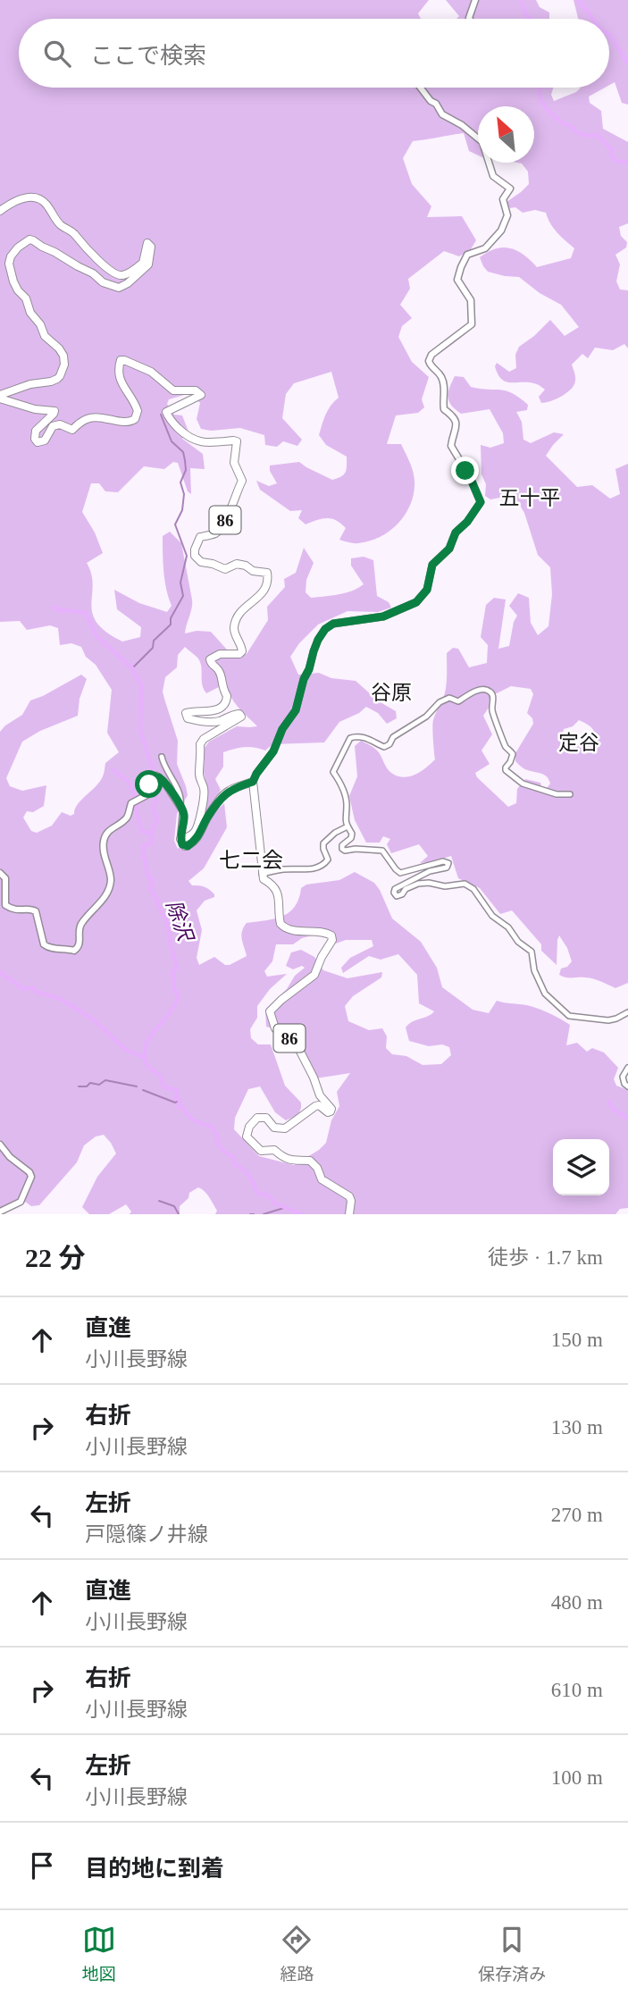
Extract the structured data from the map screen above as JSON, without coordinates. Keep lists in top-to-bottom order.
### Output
{
  "streets": {
    "main road": ["86"]
  },
  "districts": [
    "五十平",
    "谷原",
    "定谷",
    "七二会"
  ],
  "water": ["除沢"],
  "north": "top left",
  "page": {
    "search": "ここで検索",
    "heading": ["22 分", "徒歩 · 1.7 km"],
    "list": [
      ["直進", "小川長野線", "150 m"],
      ["右折", "小川長野線", "130 m"],
      ["左折", "戸隠篠ノ井線", "270 m"],
      ["直進", "小川長野線", "480 m"],
      ["右折", "小川長野線", "610 m"],
      ["左折", "小川長野線", "100 m"],
      "目的地に到着"
    ],
    "nav": ["地図", "経路", "保存済み"]
  }
}
